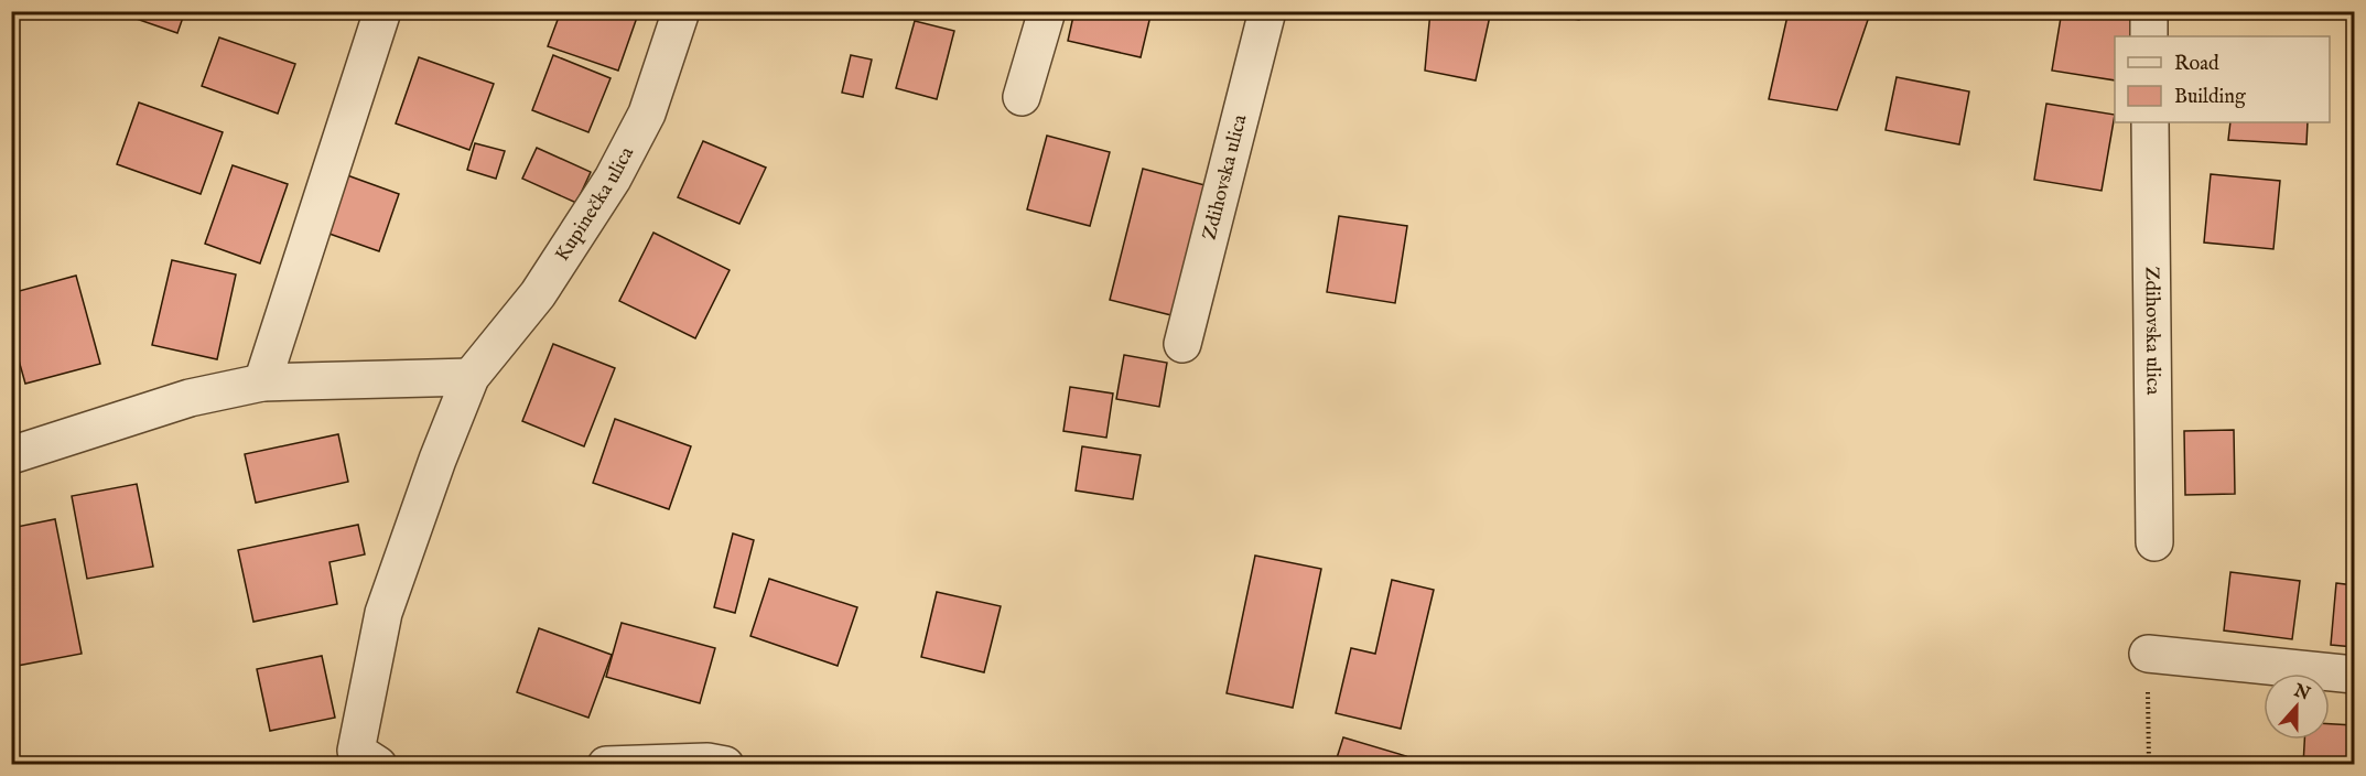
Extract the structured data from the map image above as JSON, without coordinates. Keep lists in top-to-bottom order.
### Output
{
  "streets": {
    "street": ["Zdihovska ulica", "Kupinečka ulica"]
  },
  "legend": ["Road", "Building"],
  "north": "top"
}
